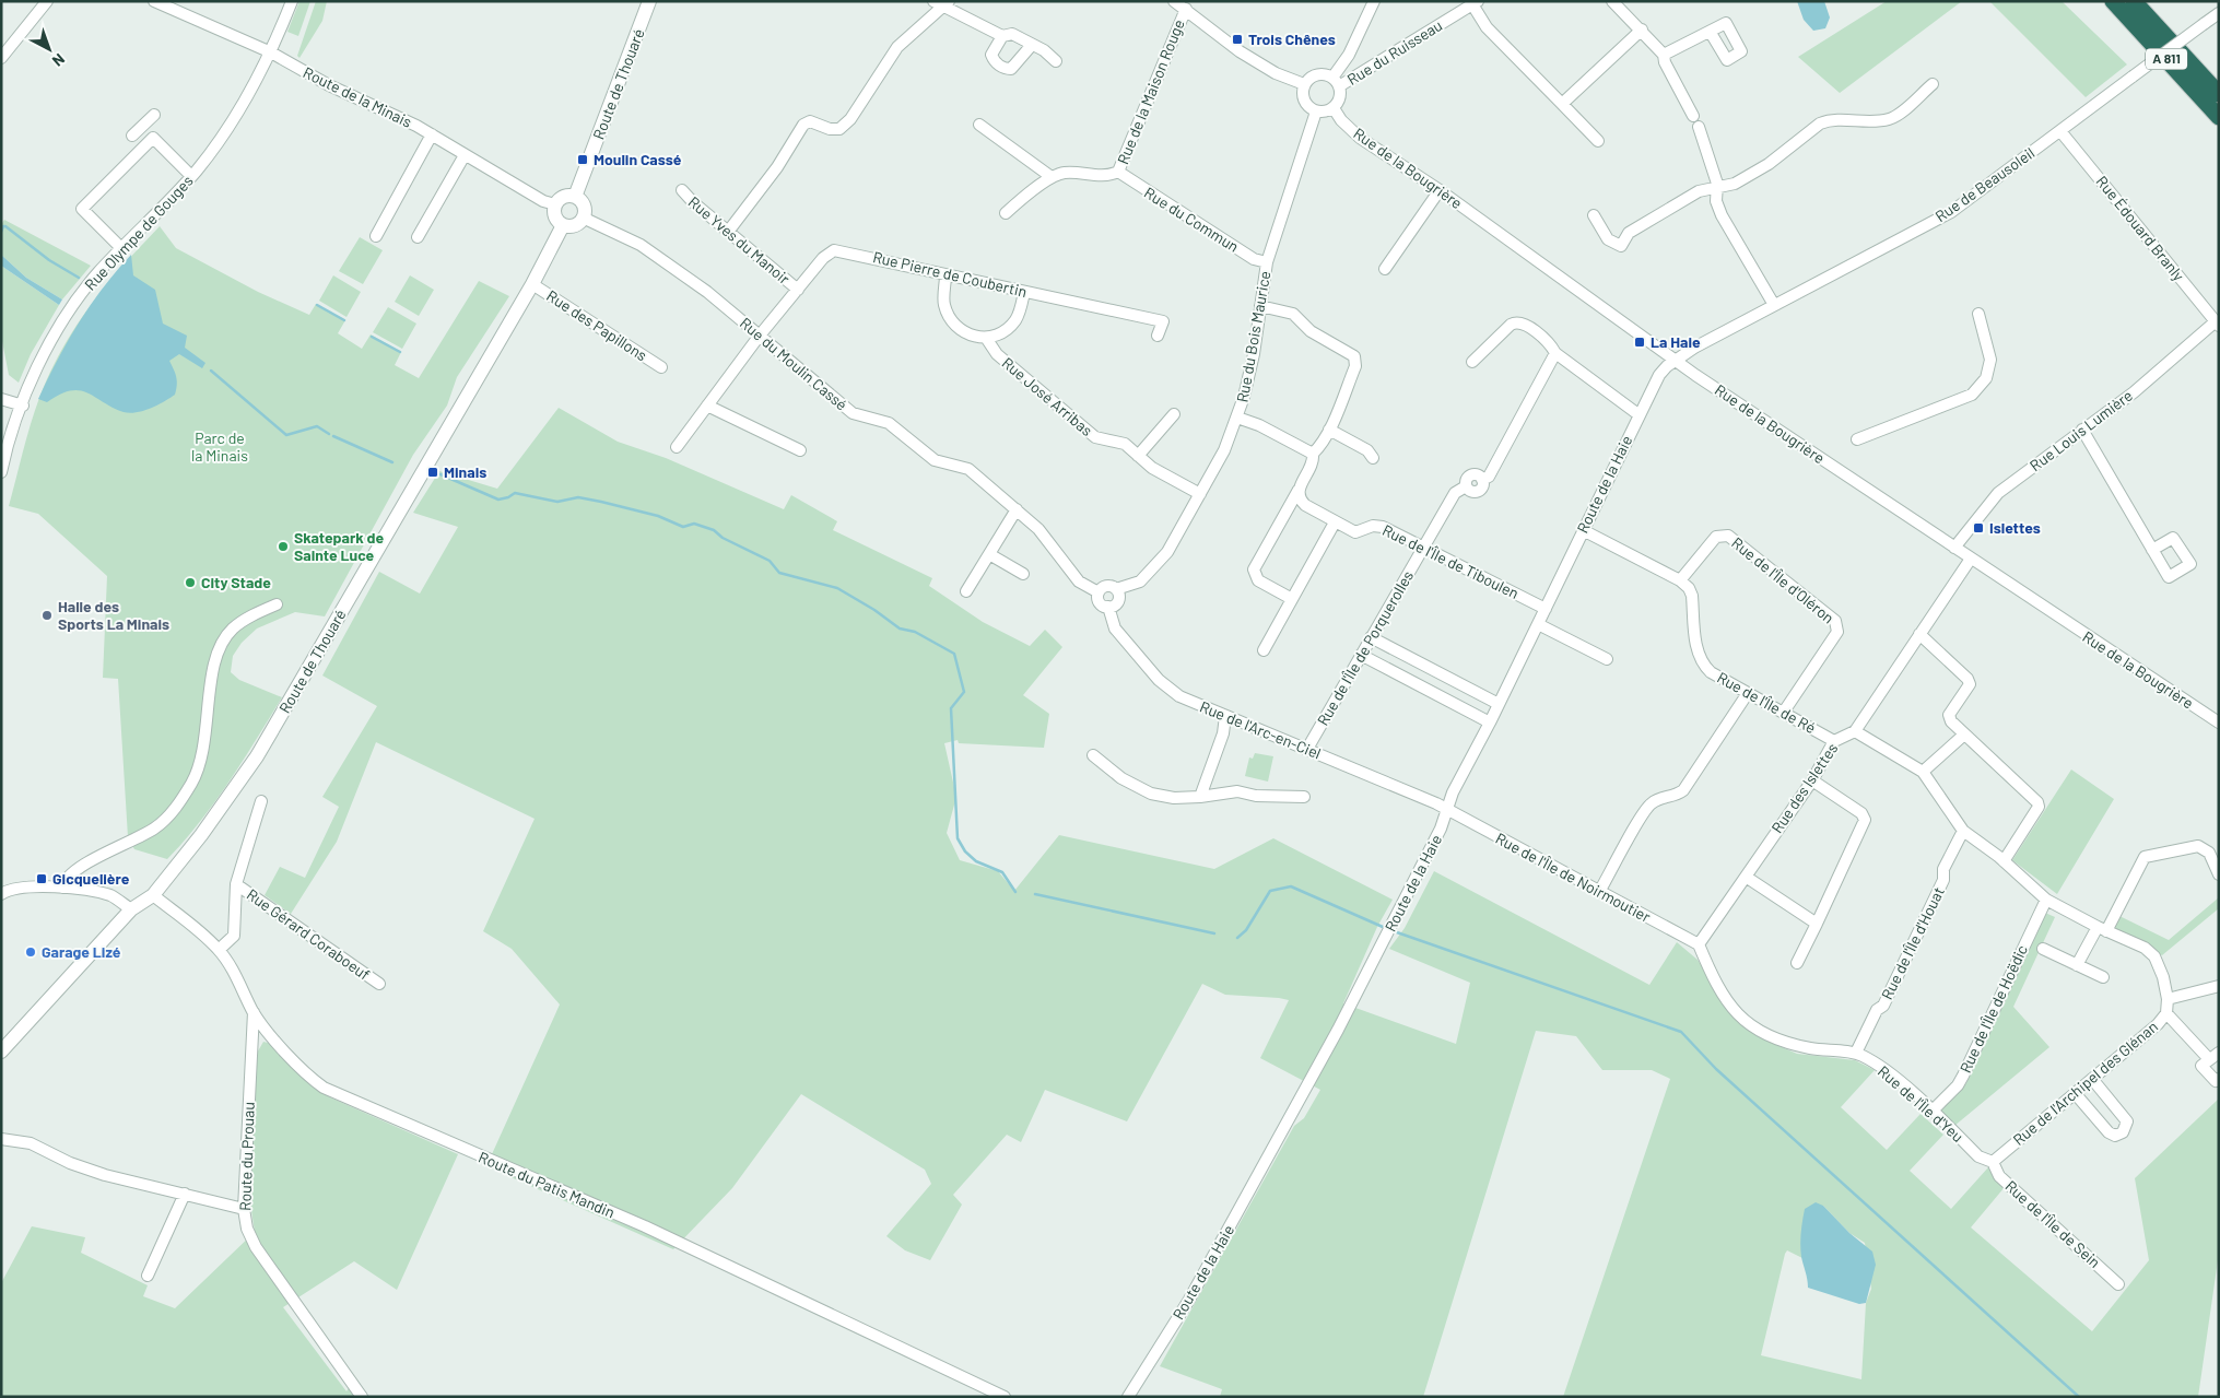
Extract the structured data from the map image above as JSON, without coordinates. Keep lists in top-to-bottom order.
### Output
{
  "streets": {
    "highway": ["A 811"],
    "street": [
      "Rue du Ruisseau",
      "Route de Thouaré",
      "Rue de la Maison Rouge",
      "Route de la Minais",
      "Rue de la Bougrière",
      "Rue de Beausoleil",
      "Rue du Commun",
      "Rue Édouard Branly",
      "Rue Olympe de Gouges",
      "Rue Yves du Manoir",
      "Rue Pierre de Coubertin",
      "Rue des Papillons",
      "Rue du Bois Maurice",
      "Rue du Moulin Cassé",
      "Rue José Arribas",
      "Rue Louis Lumière",
      "Route de la Haie",
      "Rue de l'Île de Tiboulen",
      "Rue de l'Île d'Oléron",
      "Rue de l'Île de Porquerolles",
      "Rue de l'Île de Ré",
      "Rue de l'Arc-en-Ciel",
      "Rue des Islettes",
      "Rue de l'Île de Noirmoutier",
      "Rue Gérard Coraboeuf",
      "Rue de l'Île d'Houat",
      "Rue de l'Île de Hoëdic",
      "Rue de l'Archipel des Glénan",
      "Rue de l'Île d'Yeu",
      "Route du Prouau",
      "Route du Patis Mandin",
      "Rue de l'Île de Sein"
    ]
  },
  "crossings": [
    ["Rue du Ruisseau", "Rue de la Bougrière"],
    ["Rue du Ruisseau", "Rue du Bois Maurice"],
    ["Route de Thouaré", "Route de la Minais"],
    ["Route de Thouaré", "Rue des Papillons"],
    ["Route de Thouaré", "Rue du Moulin Cassé"],
    ["Route de Thouaré", "Route du Patis Mandin"],
    ["Rue de la Maison Rouge", "Rue du Commun"],
    ["Route de la Minais", "Rue Olympe de Gouges"],
    ["Route de la Minais", "Rue du Moulin Cassé"],
    ["Rue de la Bougrière", "Rue de Beausoleil"],
    ["Rue de la Bougrière", "Rue du Bois Maurice"],
    ["Rue de la Bougrière", "Rue Louis Lumière"],
    ["Rue de la Bougrière", "Route de la Haie"],
    ["Rue de Beausoleil", "Rue Édouard Branly"],
    ["Rue de Beausoleil", "Route de la Haie"],
    ["Rue du Commun", "Rue du Bois Maurice"],
    ["Rue Édouard Branly", "Rue Louis Lumière"],
    ["Rue Yves du Manoir", "Rue Pierre de Coubertin"],
    ["Rue Pierre de Coubertin", "Rue du Moulin Cassé"],
    ["Rue du Bois Maurice", "Rue du Moulin Cassé"],
    ["Rue du Bois Maurice", "Rue José Arribas"],
    ["Rue du Bois Maurice", "Rue de l'Arc-en-Ciel"],
    ["Rue du Moulin Cassé", "Rue de l'Arc-en-Ciel"],
    ["Route de la Haie", "Rue de l'Île de Tiboulen"],
    ["Route de la Haie", "Rue de l'Arc-en-Ciel"],
    ["Route de la Haie", "Rue de l'Île de Noirmoutier"],
    ["Rue de l'Île de Tiboulen", "Rue de l'Île de Porquerolles"],
    ["Rue de l'Île d'Oléron", "Rue de l'Île de Ré"],
    ["Rue de l'Île de Porquerolles", "Rue de l'Arc-en-Ciel"],
    ["Rue de l'Île de Ré", "Rue des Islettes"],
    ["Rue de l'Arc-en-Ciel", "Rue de l'Île de Noirmoutier"],
    ["Rue des Islettes", "Rue de l'Île de Noirmoutier"],
    ["Rue des Islettes", "Rue de l'Île d'Yeu"],
    ["Rue de l'Île de Noirmoutier", "Rue de l'Île d'Yeu"],
    ["Rue Gérard Coraboeuf", "Route du Patis Mandin"],
    ["Rue de l'Île d'Houat", "Rue de l'Archipel des Glénan"],
    ["Rue de l'Île d'Houat", "Rue de l'Île d'Yeu"],
    ["Rue de l'Île de Hoëdic", "Rue de l'Archipel des Glénan"],
    ["Rue de l'Île de Hoëdic", "Rue de l'Île d'Yeu"],
    ["Rue de l'Archipel des Glénan", "Rue de l'Île d'Yeu"],
    ["Rue de l'Archipel des Glénan", "Rue de l'Île de Sein"],
    ["Rue de l'Île d'Yeu", "Rue de l'Île de Sein"],
    ["Route du Prouau", "Route du Patis Mandin"]
  ],
  "parks": ["Parc de la Minais"],
  "places": {
    "transit": [
      "Trois Chênes",
      "Moulin Cassé",
      "La Haie",
      "Minais",
      "Islettes",
      "Gicquelière"
    ],
    "other": [
      "Skatepark de Sainte Luce",
      "City Stade",
      "Halle des Sports La Minais",
      "Garage Lizé"
    ]
  },
  "north": "bottom right"
}
